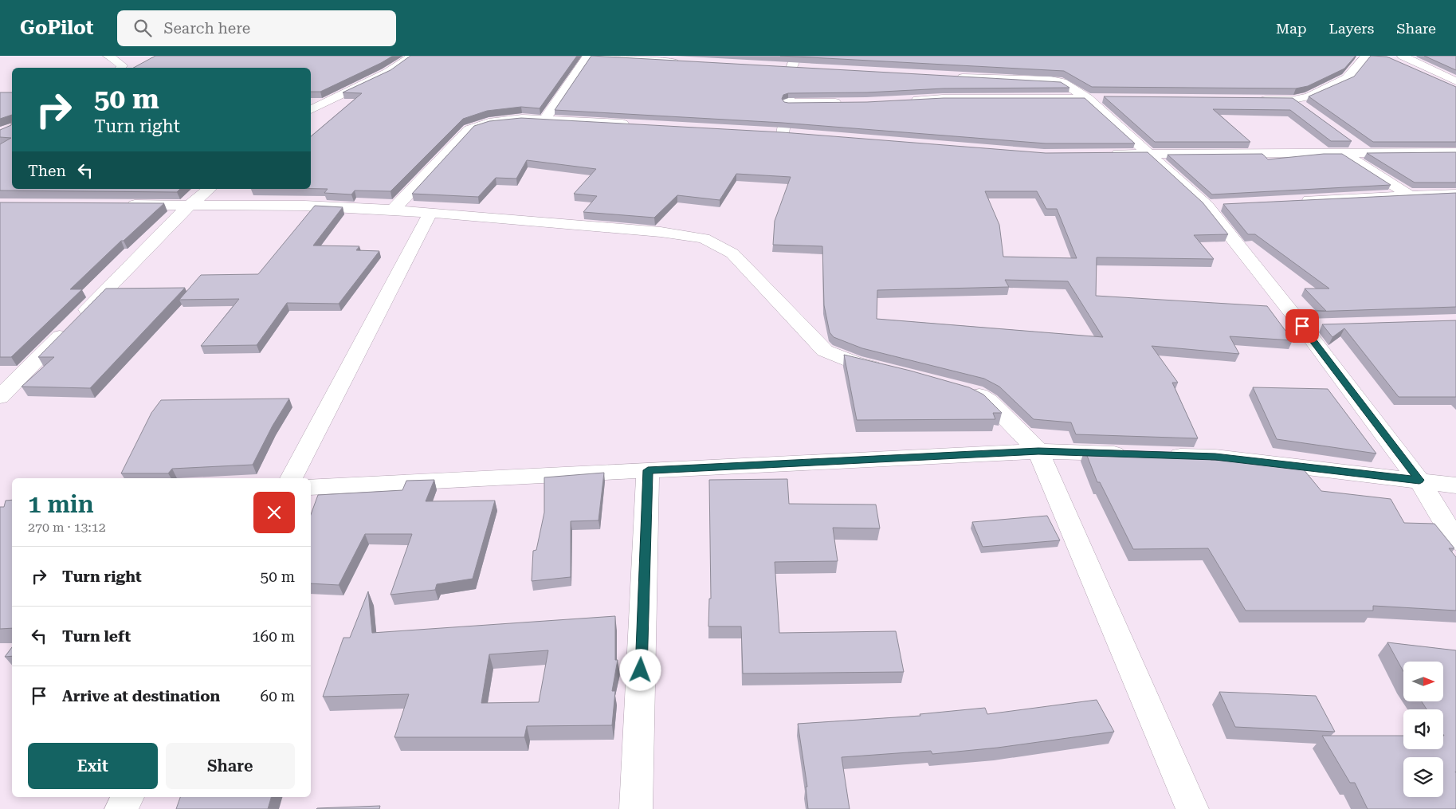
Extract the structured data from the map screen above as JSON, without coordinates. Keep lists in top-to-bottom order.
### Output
{
  "north": "right",
  "page": {
    "header": "GoPilot",
    "search": "Search here",
    "nav": ["Map", "Layers", "Share"],
    "turn": ["50 m", "Turn right"],
    "then": "Then",
    "heading": ["1 min", "270 m · 13:12"],
    "list": [
      {
        "name": "Turn right",
        "value": "50 m"
      },
      {
        "name": "Turn left",
        "value": "160 m"
      },
      {
        "name": "Arrive at destination",
        "value": "60 m"
      }
    ],
    "buttons": ["Exit", "Share"]
  }
}
